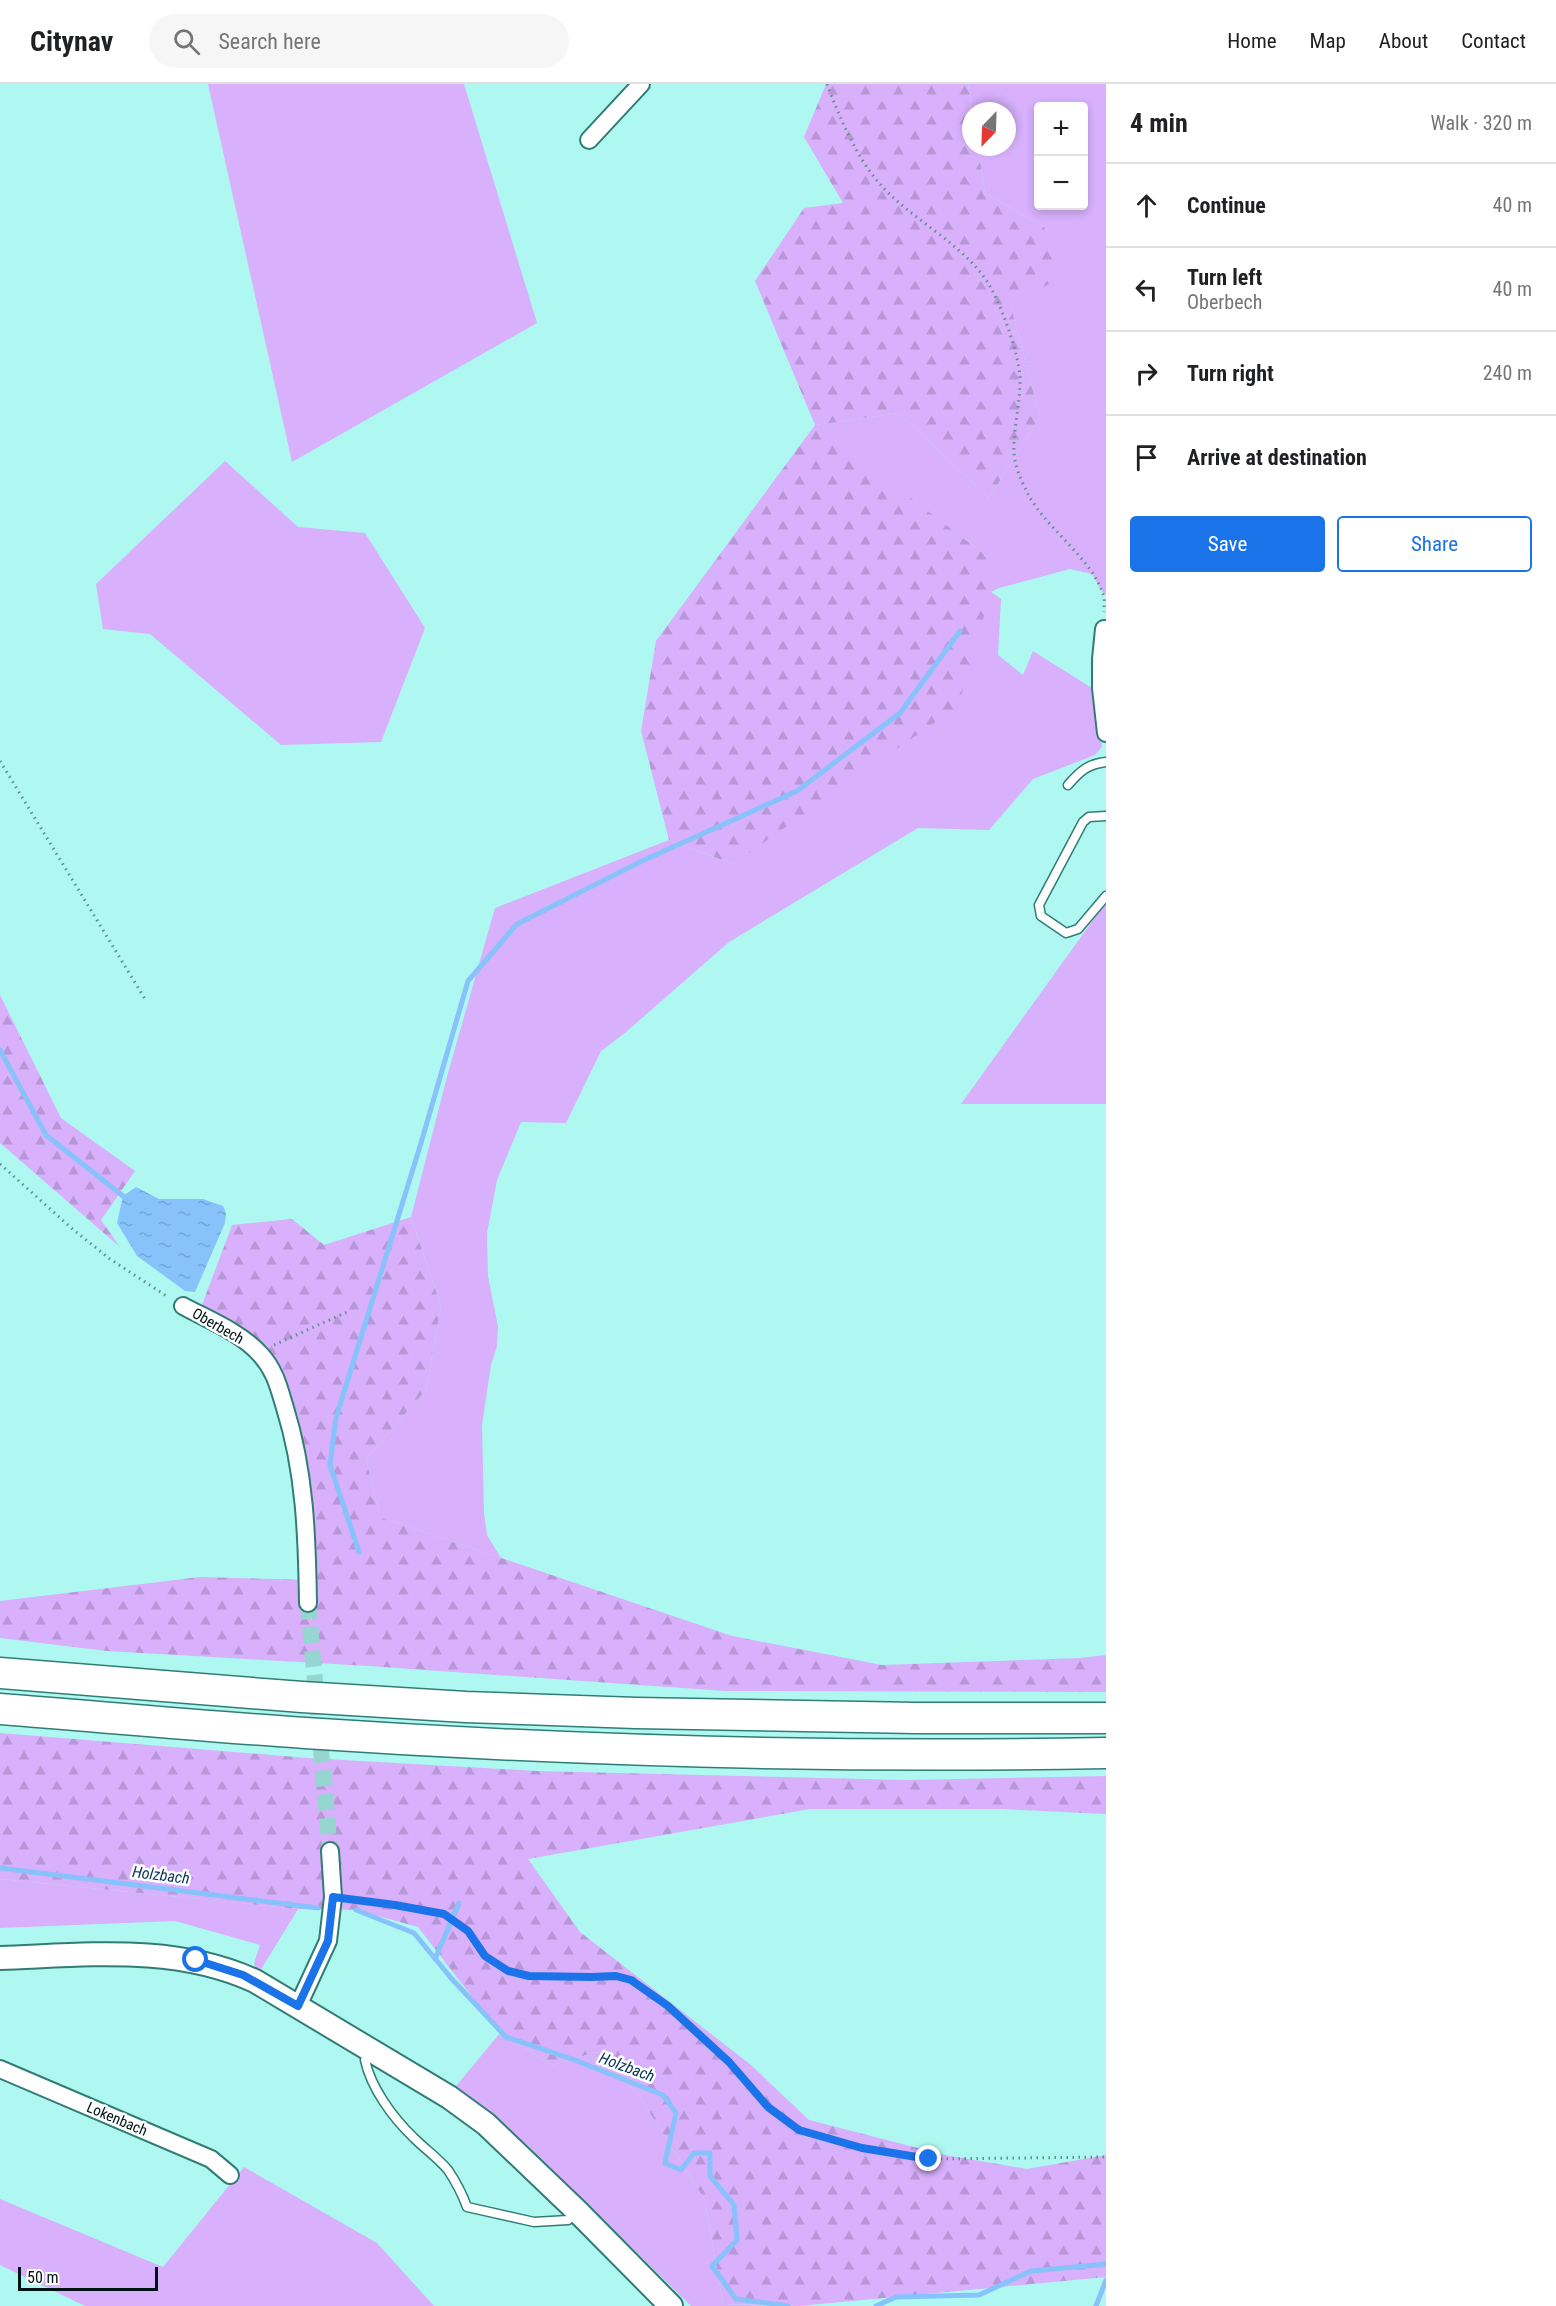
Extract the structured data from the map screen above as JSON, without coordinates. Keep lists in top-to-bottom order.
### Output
{
  "streets": {
    "street": ["Oberbech", "Lokenbach"]
  },
  "water": ["Holzbach"],
  "scale_bar": "50 m",
  "north": "bottom left",
  "page": {
    "header": "Citynav",
    "search": "Search here",
    "nav": [
      "Home",
      "Map",
      "About",
      "Contact"
    ],
    "heading": ["4 min", "Walk · 320 m"],
    "map_buttons": ["+", "−"],
    "list": [
      ["Continue", "40 m"],
      ["Turn left", "Oberbech", "40 m"],
      ["Turn right", "240 m"],
      "Arrive at destination"
    ],
    "buttons": ["Save", "Share"],
    "scale": "50 m"
  }
}
